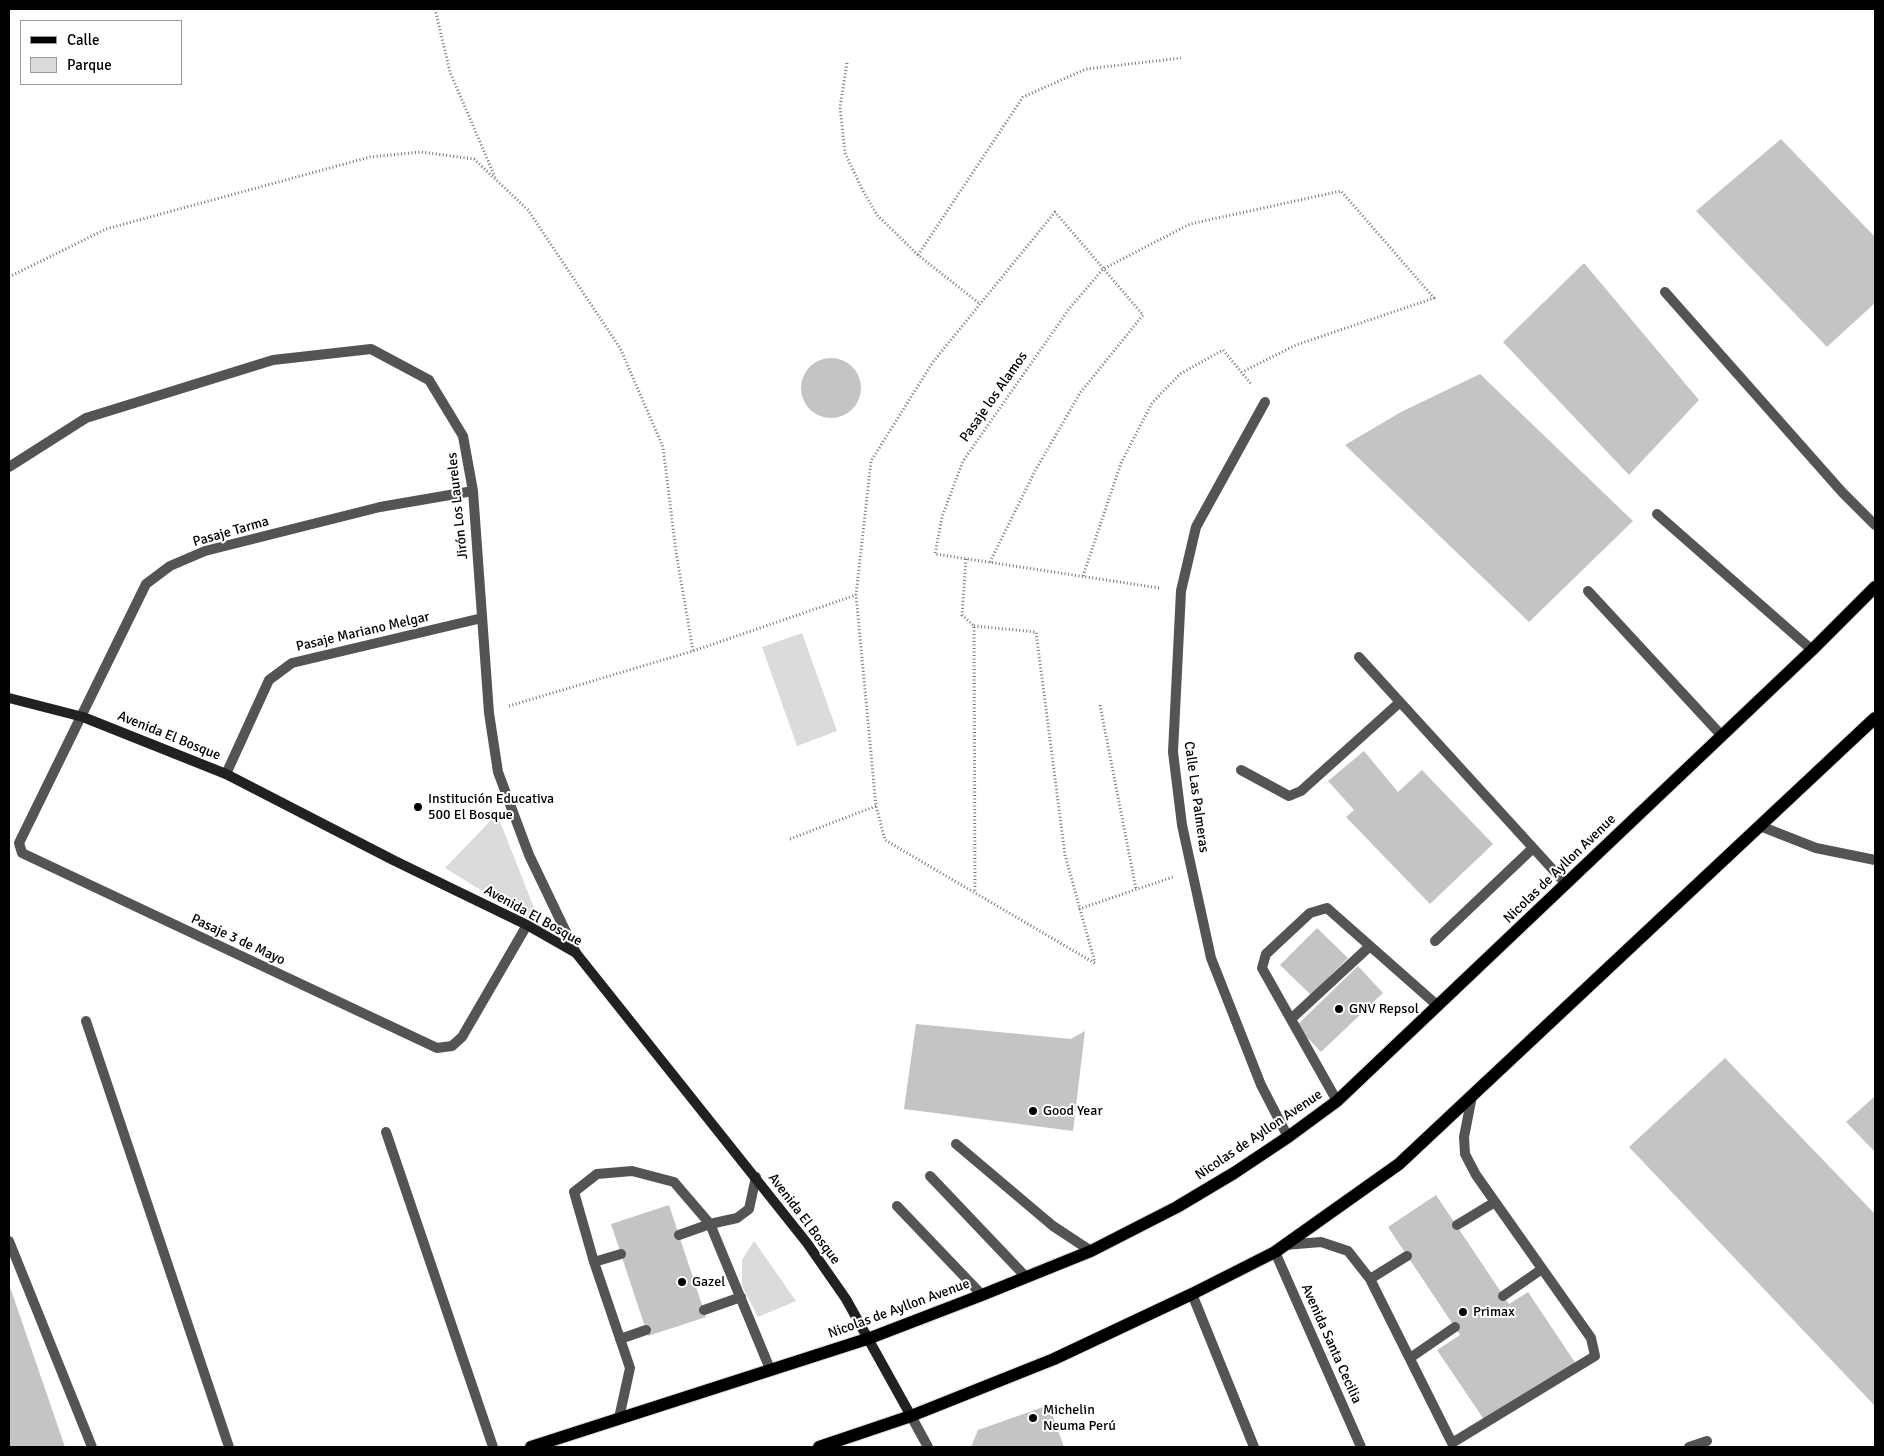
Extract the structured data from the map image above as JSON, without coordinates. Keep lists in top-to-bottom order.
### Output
{
  "streets": {
    "main road": ["Nicolas de Ayllon Avenue"],
    "street": [
      "Jirón Los Laureles",
      "Pasaje Tarma",
      "Pasaje Mariano Melgar",
      "Avenida El Bosque",
      "Calle Las Palmeras",
      "Pasaje 3 de Mayo",
      "Avenida Santa Cecilia"
    ],
    "path": ["Pasaje los Alamos"]
  },
  "crossings": [
    ["Jirón Los Laureles", "Pasaje Tarma"],
    ["Jirón Los Laureles", "Pasaje Mariano Melgar"],
    ["Jirón Los Laureles", "Avenida El Bosque"],
    ["Pasaje Tarma", "Avenida El Bosque"],
    ["Pasaje Tarma", "Pasaje 3 de Mayo"],
    ["Pasaje Mariano Melgar", "Avenida El Bosque"],
    ["Avenida El Bosque", "Nicolas de Ayllon Avenue"],
    ["Avenida El Bosque", "Pasaje 3 de Mayo"],
    ["Calle Las Palmeras", "Nicolas de Ayllon Avenue"]
  ],
  "places": [
    "Institución Educativa 500 El Bosque",
    "GNV Repsol",
    "Good Year",
    "Gazel",
    "Primax",
    "Michelin Neuma Perú"
  ],
  "legend": ["Calle", "Parque"]
}
